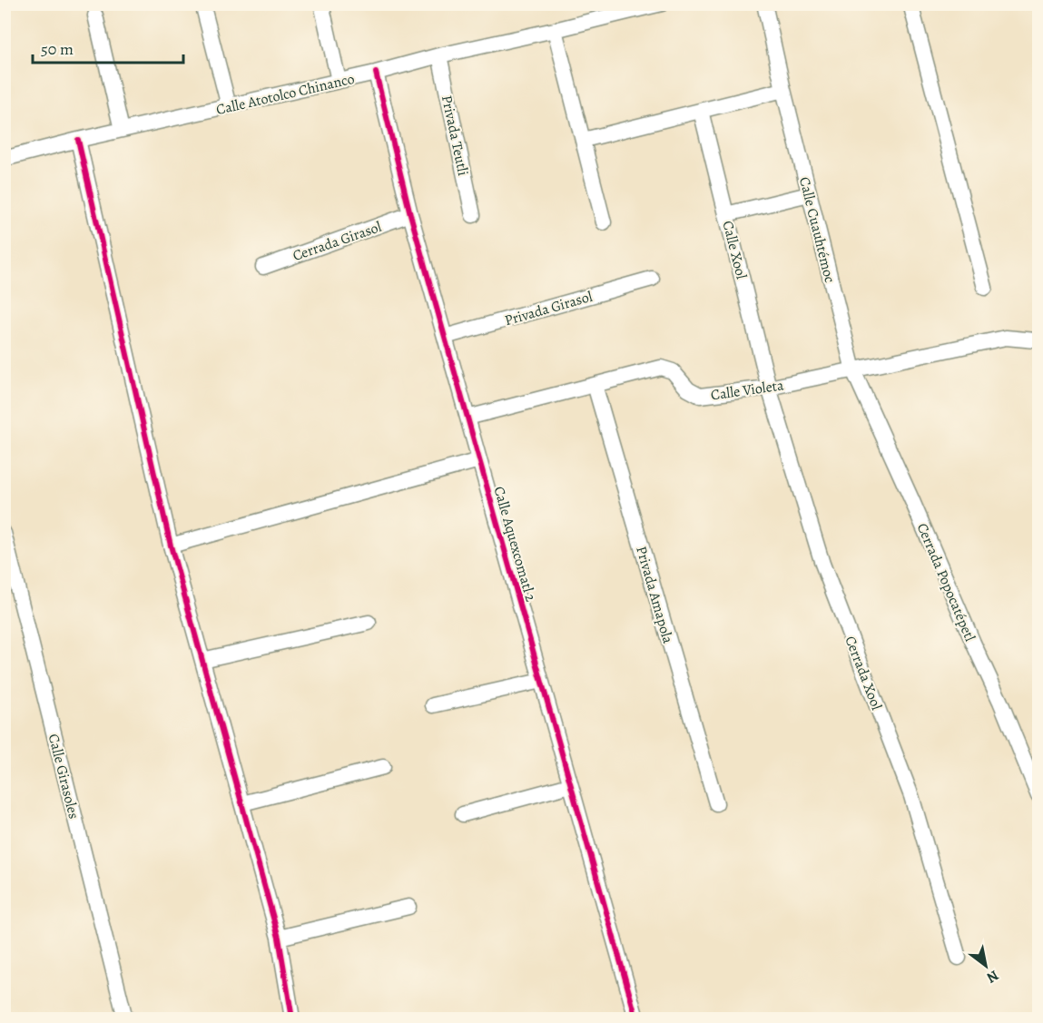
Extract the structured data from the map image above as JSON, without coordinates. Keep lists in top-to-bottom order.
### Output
{
  "streets": {
    "street": [
      "Calle Atotolco Chinanco",
      "Privada Teutli",
      "Calle Cuauhtémoc",
      "Cerrada Girasol",
      "Calle Xool",
      "Privada Girasol",
      "Calle Violeta",
      "Calle Aquexcomatl 2",
      "Cerrada Popocatépetl",
      "Privada Amapola",
      "Cerrada Xool",
      "Calle Girasoles"
    ]
  },
  "crossings": [
    ["Calle Atotolco Chinanco", "Privada Teutli"],
    ["Calle Atotolco Chinanco", "Calle Aquexcomatl 2"],
    ["Calle Cuauhtémoc", "Calle Violeta"],
    ["Calle Cuauhtémoc", "Cerrada Popocatépetl"],
    ["Cerrada Girasol", "Calle Aquexcomatl 2"],
    ["Calle Xool", "Calle Violeta"],
    ["Calle Xool", "Cerrada Xool"],
    ["Privada Girasol", "Calle Aquexcomatl 2"],
    ["Calle Violeta", "Calle Aquexcomatl 2"],
    ["Calle Violeta", "Cerrada Popocatépetl"],
    ["Calle Violeta", "Privada Amapola"],
    ["Calle Violeta", "Cerrada Xool"]
  ],
  "scale_bar": "50 m",
  "north": "bottom right"
}
